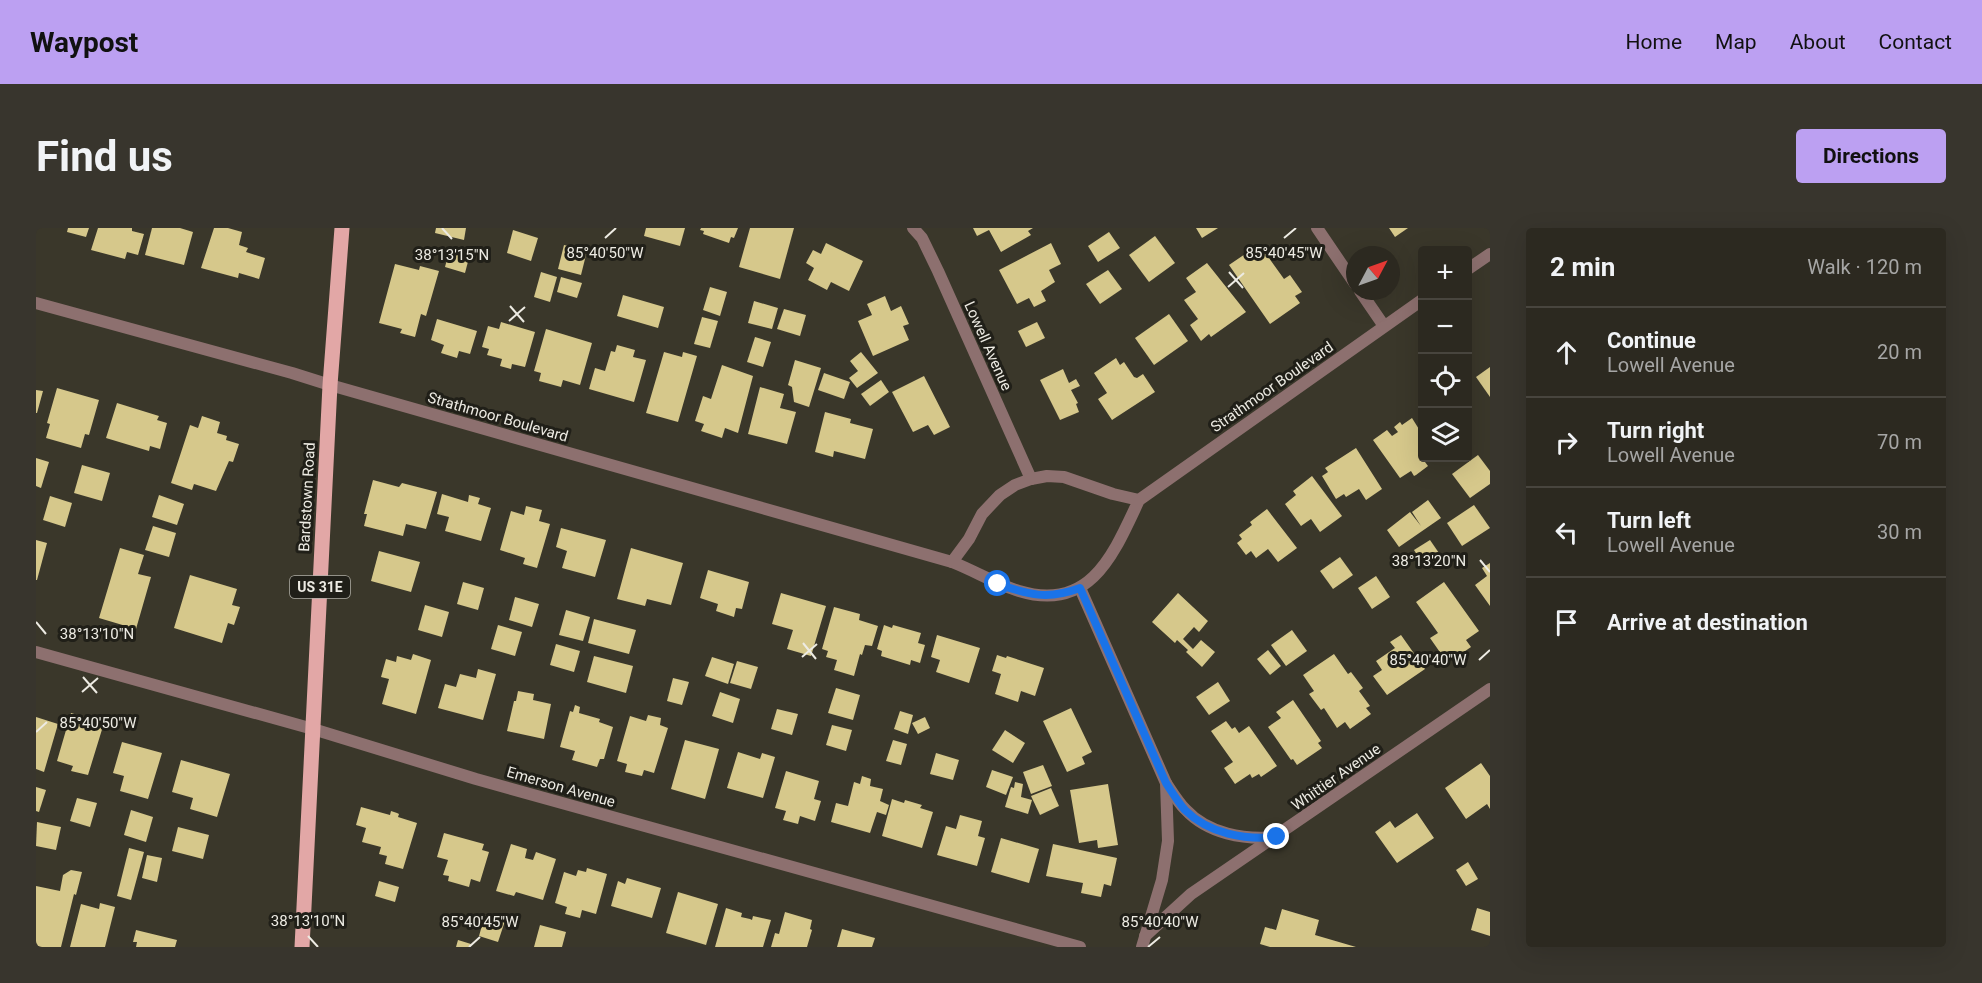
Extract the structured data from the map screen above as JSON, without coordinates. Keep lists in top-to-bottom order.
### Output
{
  "streets": {
    "main road": ["Bardstown Road", "US 31E"],
    "street": [
      "Lowell Avenue",
      "Strathmoor Boulevard",
      "Whittier Avenue",
      "Emerson Avenue"
    ]
  },
  "crossings": [
    ["Strathmoor Boulevard", "Bardstown Road"],
    ["Bardstown Road", "Emerson Avenue"]
  ],
  "north": "top right",
  "page": {
    "header": "Waypost",
    "nav": [
      "Home",
      "Map",
      "About",
      "Contact"
    ],
    "buttons": "Directions",
    "title": "Find us",
    "heading": ["2 min", "Walk · 120 m"],
    "map_buttons": ["+", "−"],
    "list": [
      ["Continue", "Lowell Avenue", "20 m"],
      ["Turn right", "Lowell Avenue", "70 m"],
      ["Turn left", "Lowell Avenue", "30 m"],
      "Arrive at destination"
    ]
  },
  "coordinates": [
    "85°40'50\"W",
    "85°40'45\"W",
    "38°13'15\"N",
    "38°13'20\"N",
    "38°13'10\"N",
    "85°40'40\"W"
  ]
}
